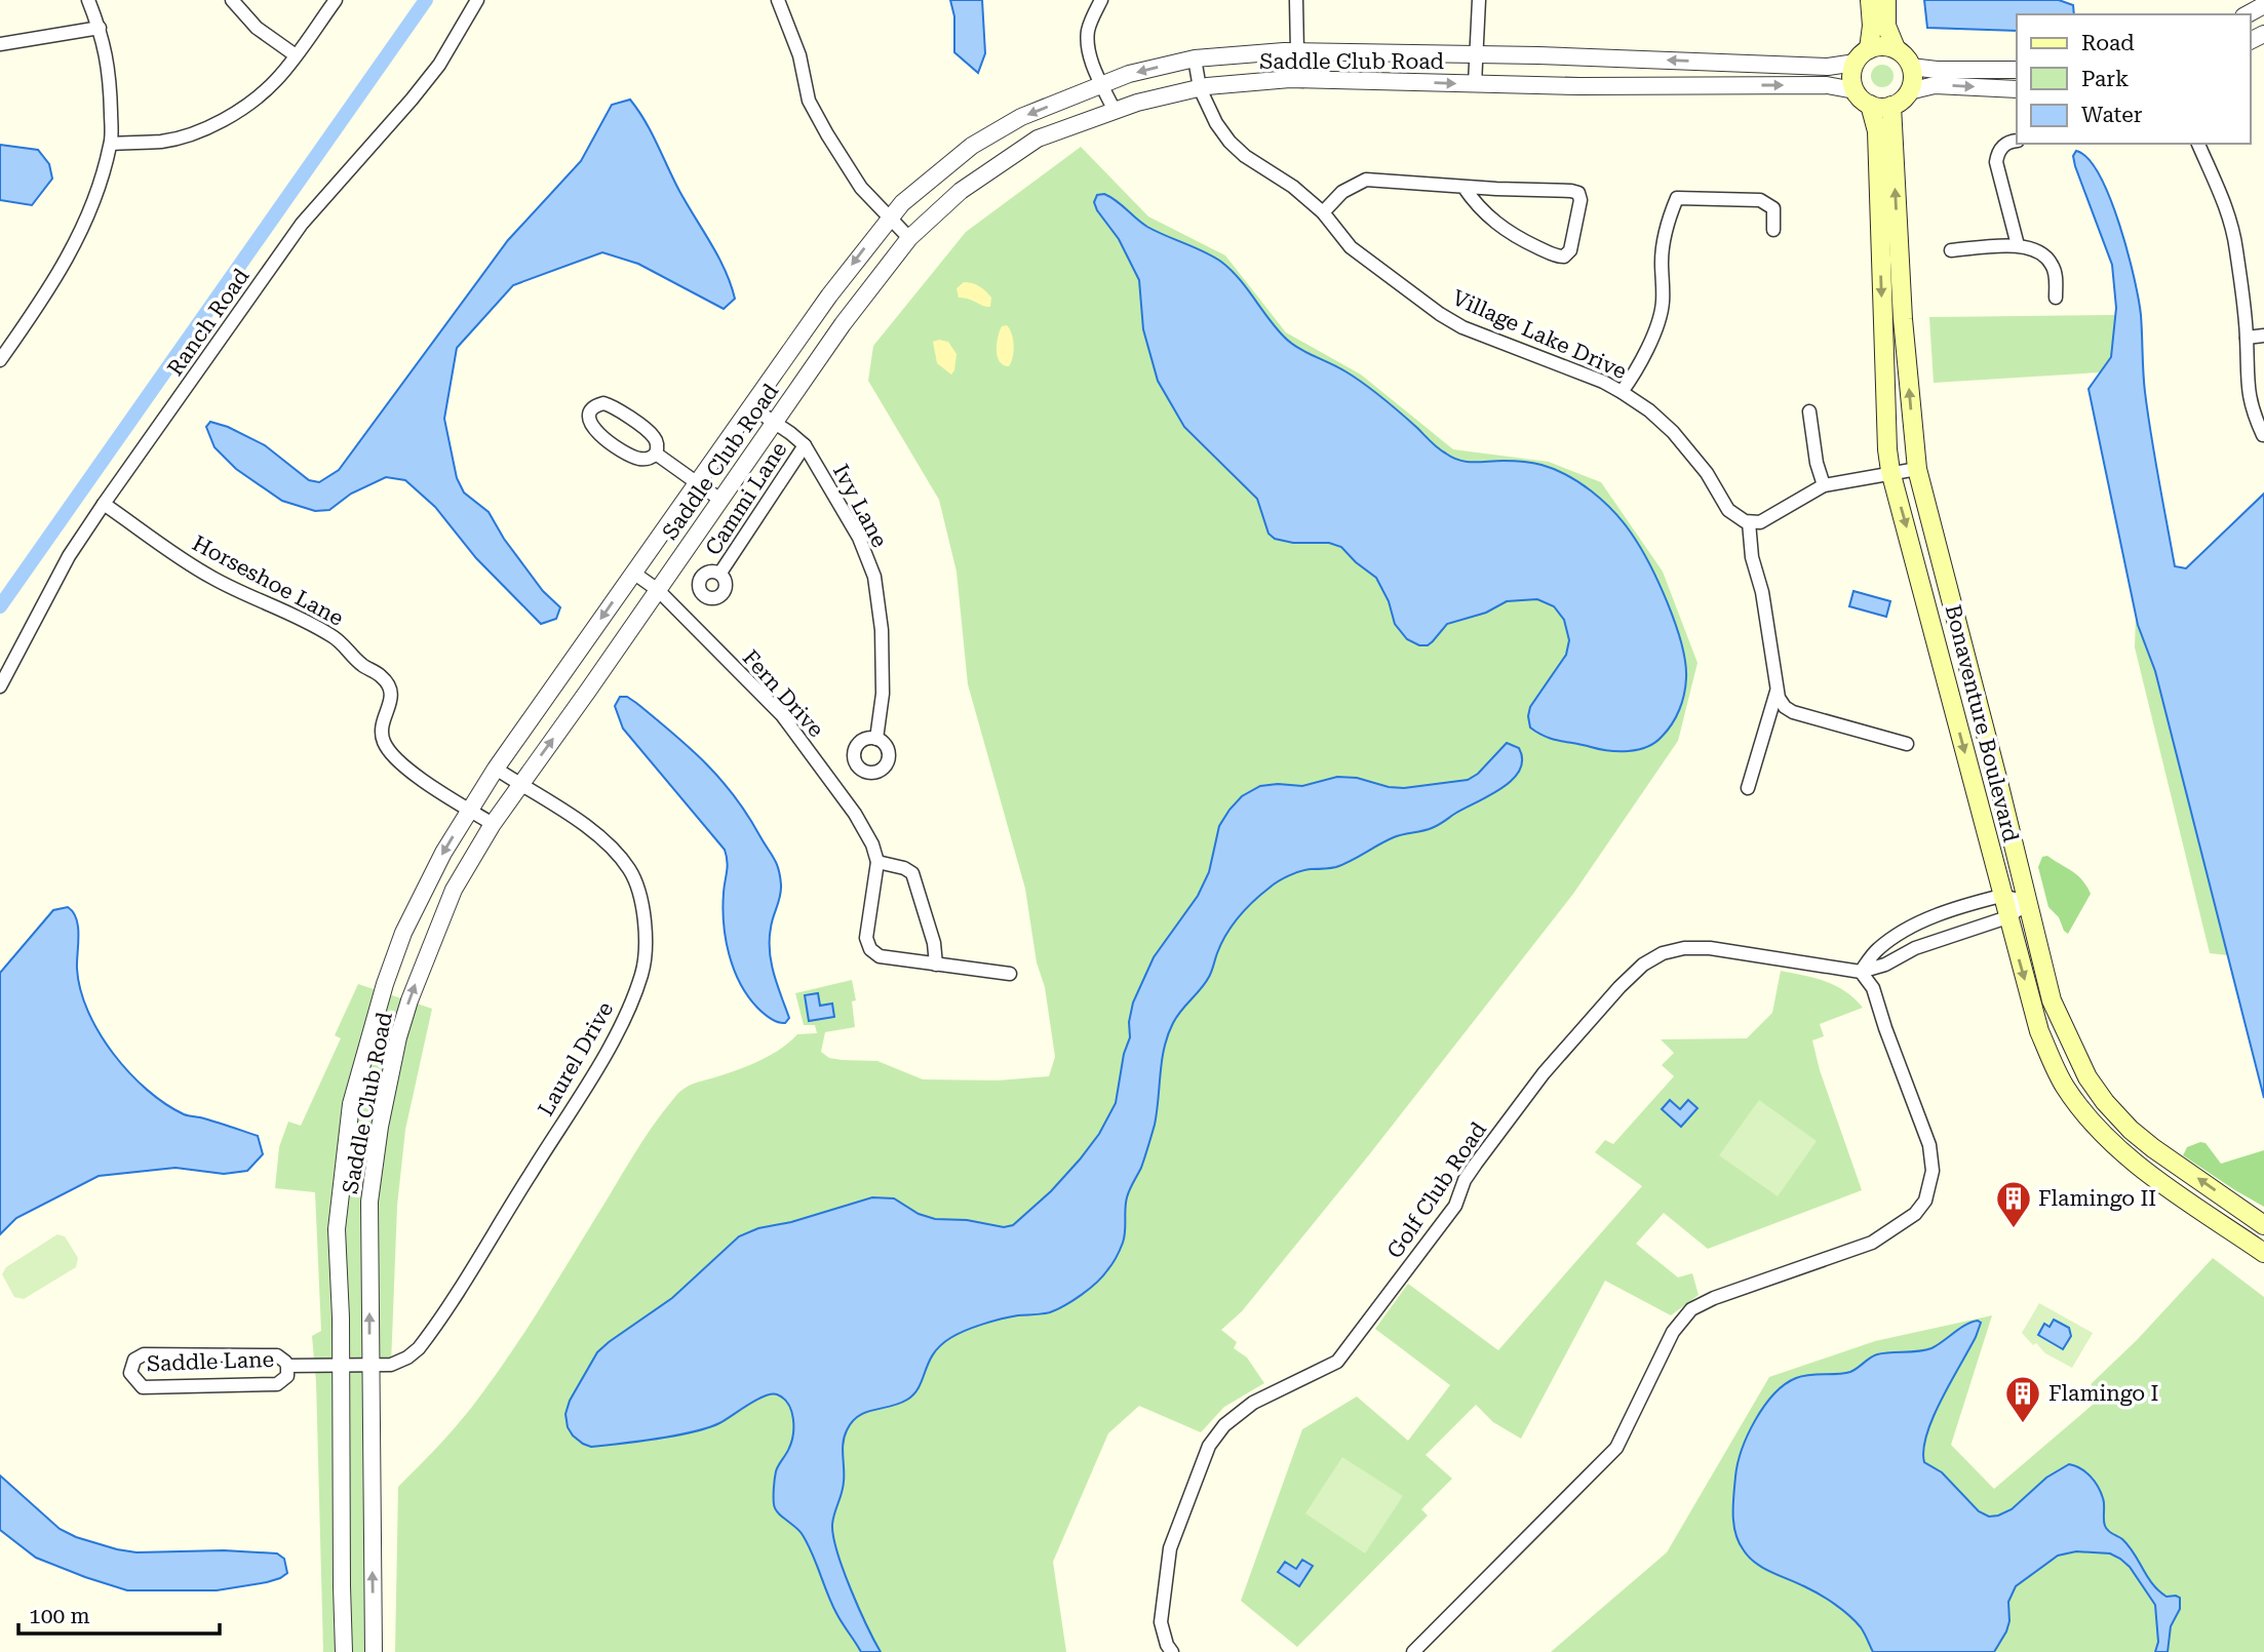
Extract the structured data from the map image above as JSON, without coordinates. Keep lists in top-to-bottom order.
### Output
{
  "streets": {
    "main road": ["Bonaventure Boulevard"],
    "street": [
      "Saddle Club Road",
      "Ranch Road",
      "Village Lake Drive",
      "Cammi Lane",
      "Ivy Lane",
      "Horseshoe Lane",
      "Fern Drive",
      "Laurel Drive",
      "Golf Club Road",
      "Saddle Lane"
    ]
  },
  "crossings": [
    ["Saddle Club Road", "Village Lake Drive"],
    ["Saddle Club Road", "Ivy Lane"],
    ["Saddle Club Road", "Horseshoe Lane"],
    ["Saddle Club Road", "Fern Drive"],
    ["Saddle Club Road", "Bonaventure Boulevard"],
    ["Saddle Club Road", "Laurel Drive"],
    ["Saddle Club Road", "Saddle Lane"],
    ["Ranch Road", "Horseshoe Lane"],
    ["Cammi Lane", "Ivy Lane"],
    ["Bonaventure Boulevard", "Golf Club Road"],
    ["Laurel Drive", "Saddle Lane"]
  ],
  "places": {
    "building": ["Flamingo II", "Flamingo I"]
  },
  "legend": ["Road", "Park", "Water"],
  "scale_bar": "100 m"
}
